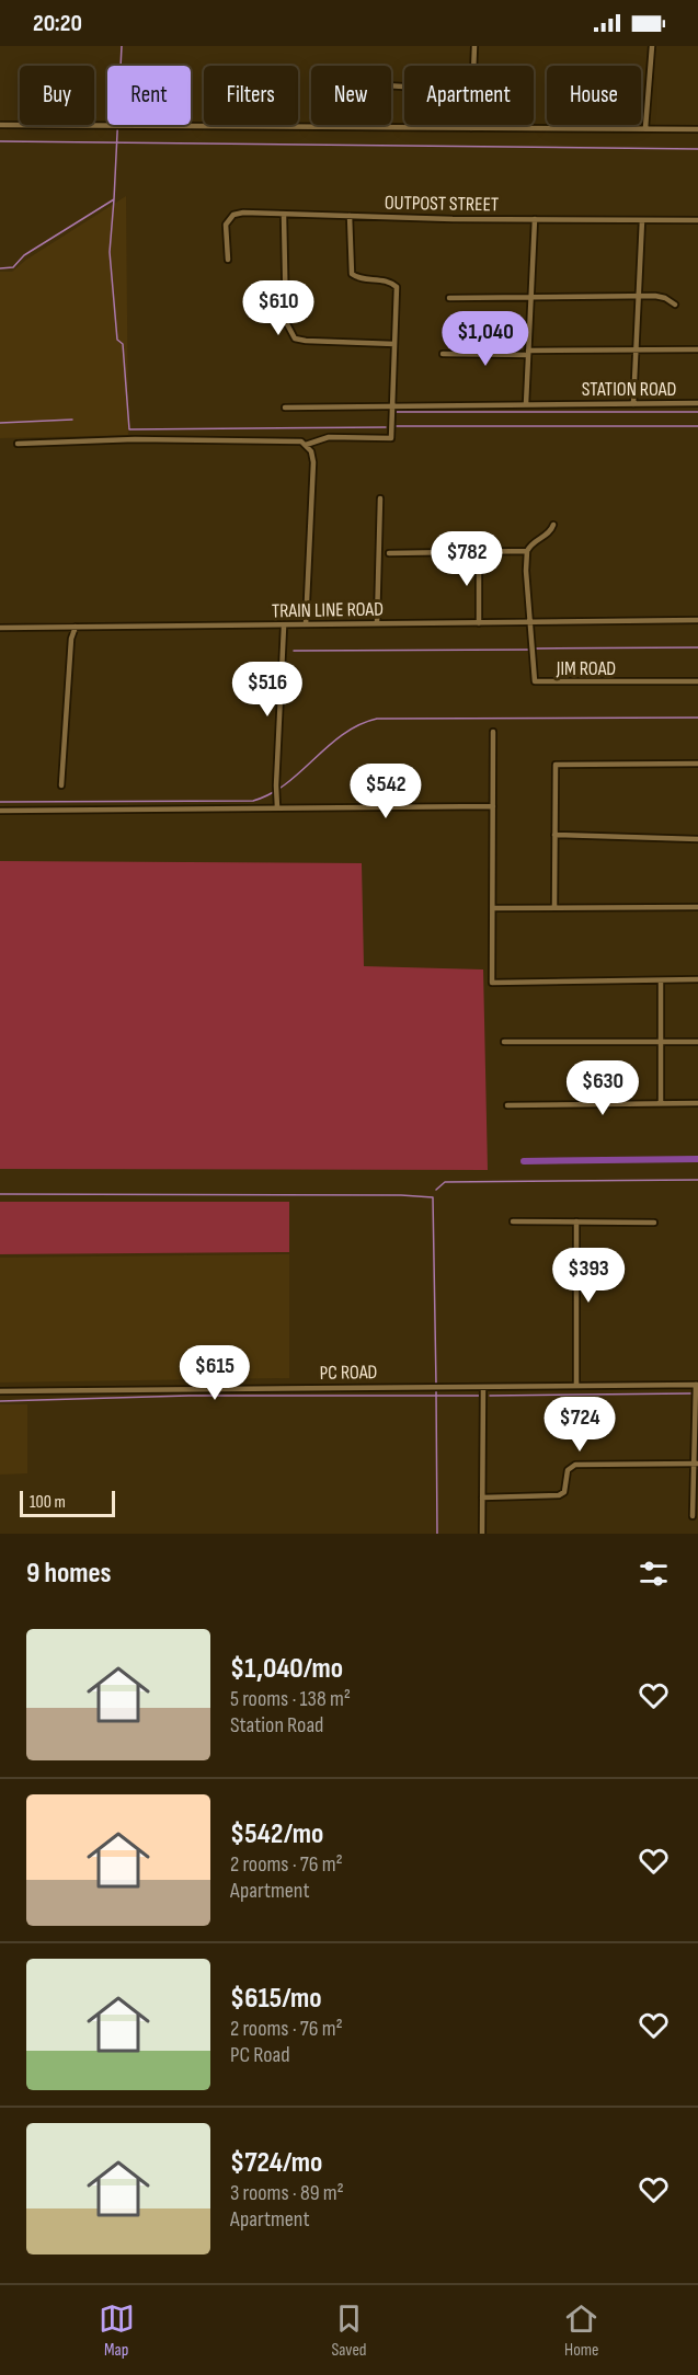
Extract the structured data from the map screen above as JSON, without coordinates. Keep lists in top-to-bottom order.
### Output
{
  "streets": {
    "street": [
      "OUTPOST STREET",
      "STATION ROAD",
      "TRAIN LINE ROAD",
      "JIM ROAD",
      "PC ROAD"
    ]
  },
  "crossings": [
    ["TRAIN LINE ROAD", "JIM ROAD"]
  ],
  "scale_bar": "100 m",
  "page": {
    "status": "20:20",
    "chip": [
      "Buy",
      "Rent",
      "Filters",
      "New",
      "Apartment",
      "House"
    ],
    "price": [
      "$610",
      "$1,040",
      "$782",
      "$516",
      "$542",
      "$630",
      "$393",
      "$615",
      "$724"
    ],
    "scale": "100 m",
    "heading": "9 homes",
    "list": [
      {
        "name": "$1,040/mo",
        "note": "5 rooms · 138 m² · Station Road"
      },
      {
        "name": "$542/mo",
        "note": "2 rooms · 76 m² · Apartment"
      },
      {
        "name": "$615/mo",
        "note": "2 rooms · 76 m² · PC Road"
      },
      {
        "name": "$724/mo",
        "note": "3 rooms · 89 m² · Apartment"
      }
    ],
    "tabs": ["Map", "Saved", "Home"]
  }
}
